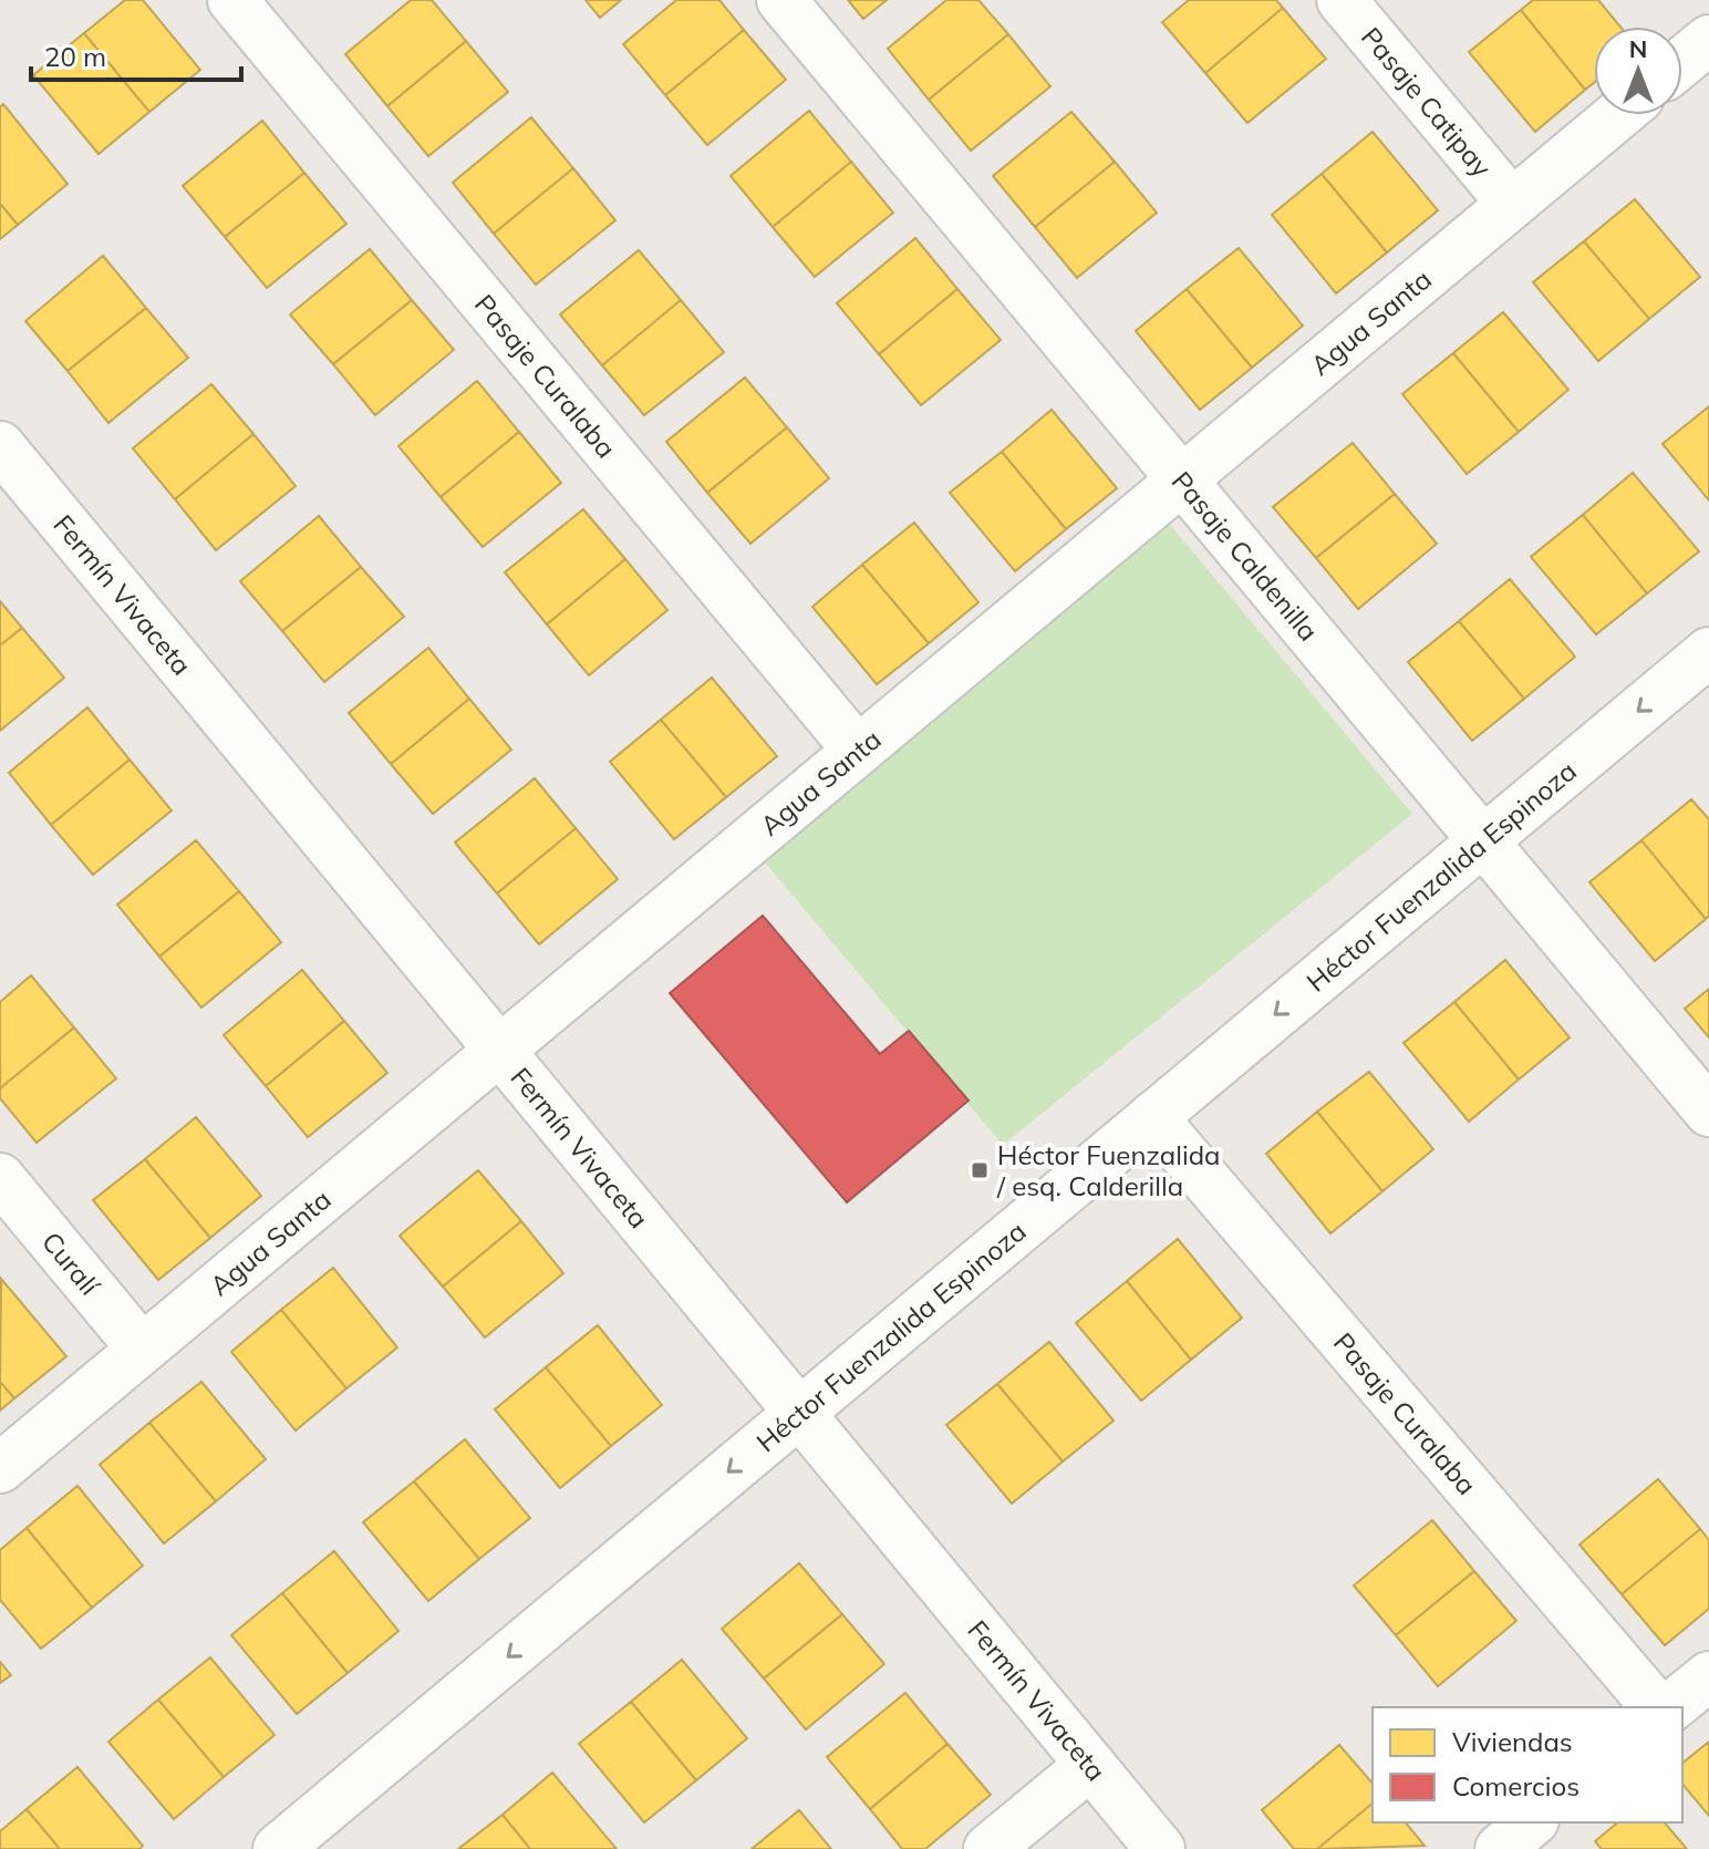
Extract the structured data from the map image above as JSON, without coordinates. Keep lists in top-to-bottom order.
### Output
{
  "streets": {
    "street": [
      "Pasaje Catipay",
      "Agua Santa",
      "Pasaje Curalaba",
      "Pasaje Caldenilla",
      "Fermín Vivaceta",
      "Héctor Fuenzalida Espinoza",
      "Curalí"
    ]
  },
  "crossings": [
    ["Pasaje Catipay", "Agua Santa"],
    ["Agua Santa", "Pasaje Curalaba"],
    ["Agua Santa", "Pasaje Caldenilla"],
    ["Agua Santa", "Fermín Vivaceta"],
    ["Agua Santa", "Curalí"],
    ["Pasaje Curalaba", "Héctor Fuenzalida Espinoza"],
    ["Pasaje Caldenilla", "Héctor Fuenzalida Espinoza"],
    ["Fermín Vivaceta", "Héctor Fuenzalida Espinoza"]
  ],
  "one_way": ["Héctor Fuenzalida Espinoza"],
  "places": {
    "transit": ["Héctor Fuenzalida / esq. Calderilla"]
  },
  "legend": ["Viviendas", "Comercios"],
  "scale_bar": "20 m",
  "north": "top"
}
